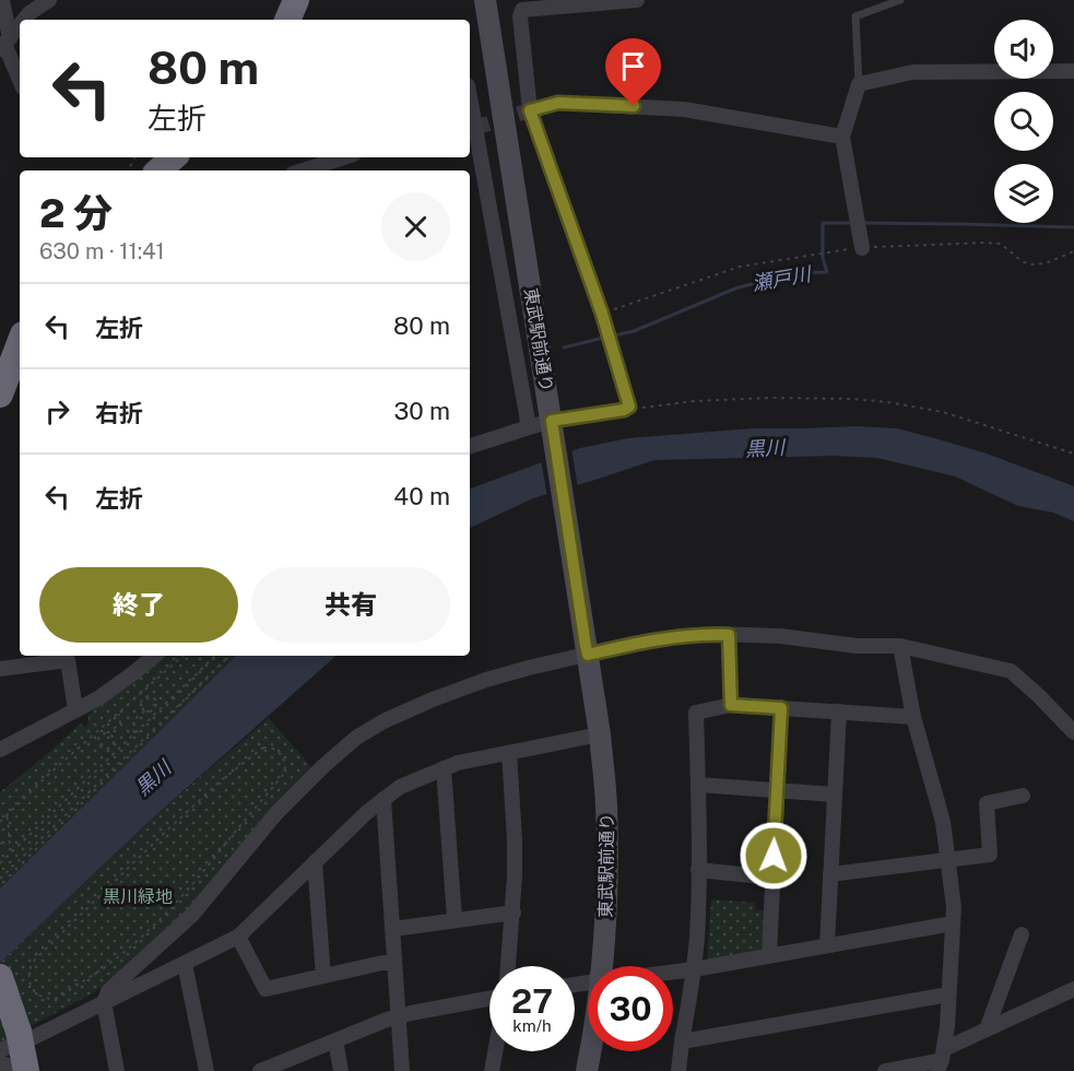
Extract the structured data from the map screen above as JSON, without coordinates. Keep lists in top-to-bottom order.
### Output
{
  "streets": {
    "street": ["東武駅前通り"]
  },
  "water": ["瀬戸川", "黒川"],
  "parks": ["黒川緑地"],
  "page": {
    "turn": ["80 m", "左折"],
    "heading": ["2 分", "630 m · 11:41"],
    "list": [
      {
        "name": "左折",
        "value": "80 m"
      },
      {
        "name": "右折",
        "value": "30 m"
      },
      {
        "name": "左折",
        "value": "40 m"
      }
    ],
    "buttons": ["終了", "共有"],
    "speed": "27 km/h",
    "limit": "30"
  }
}
